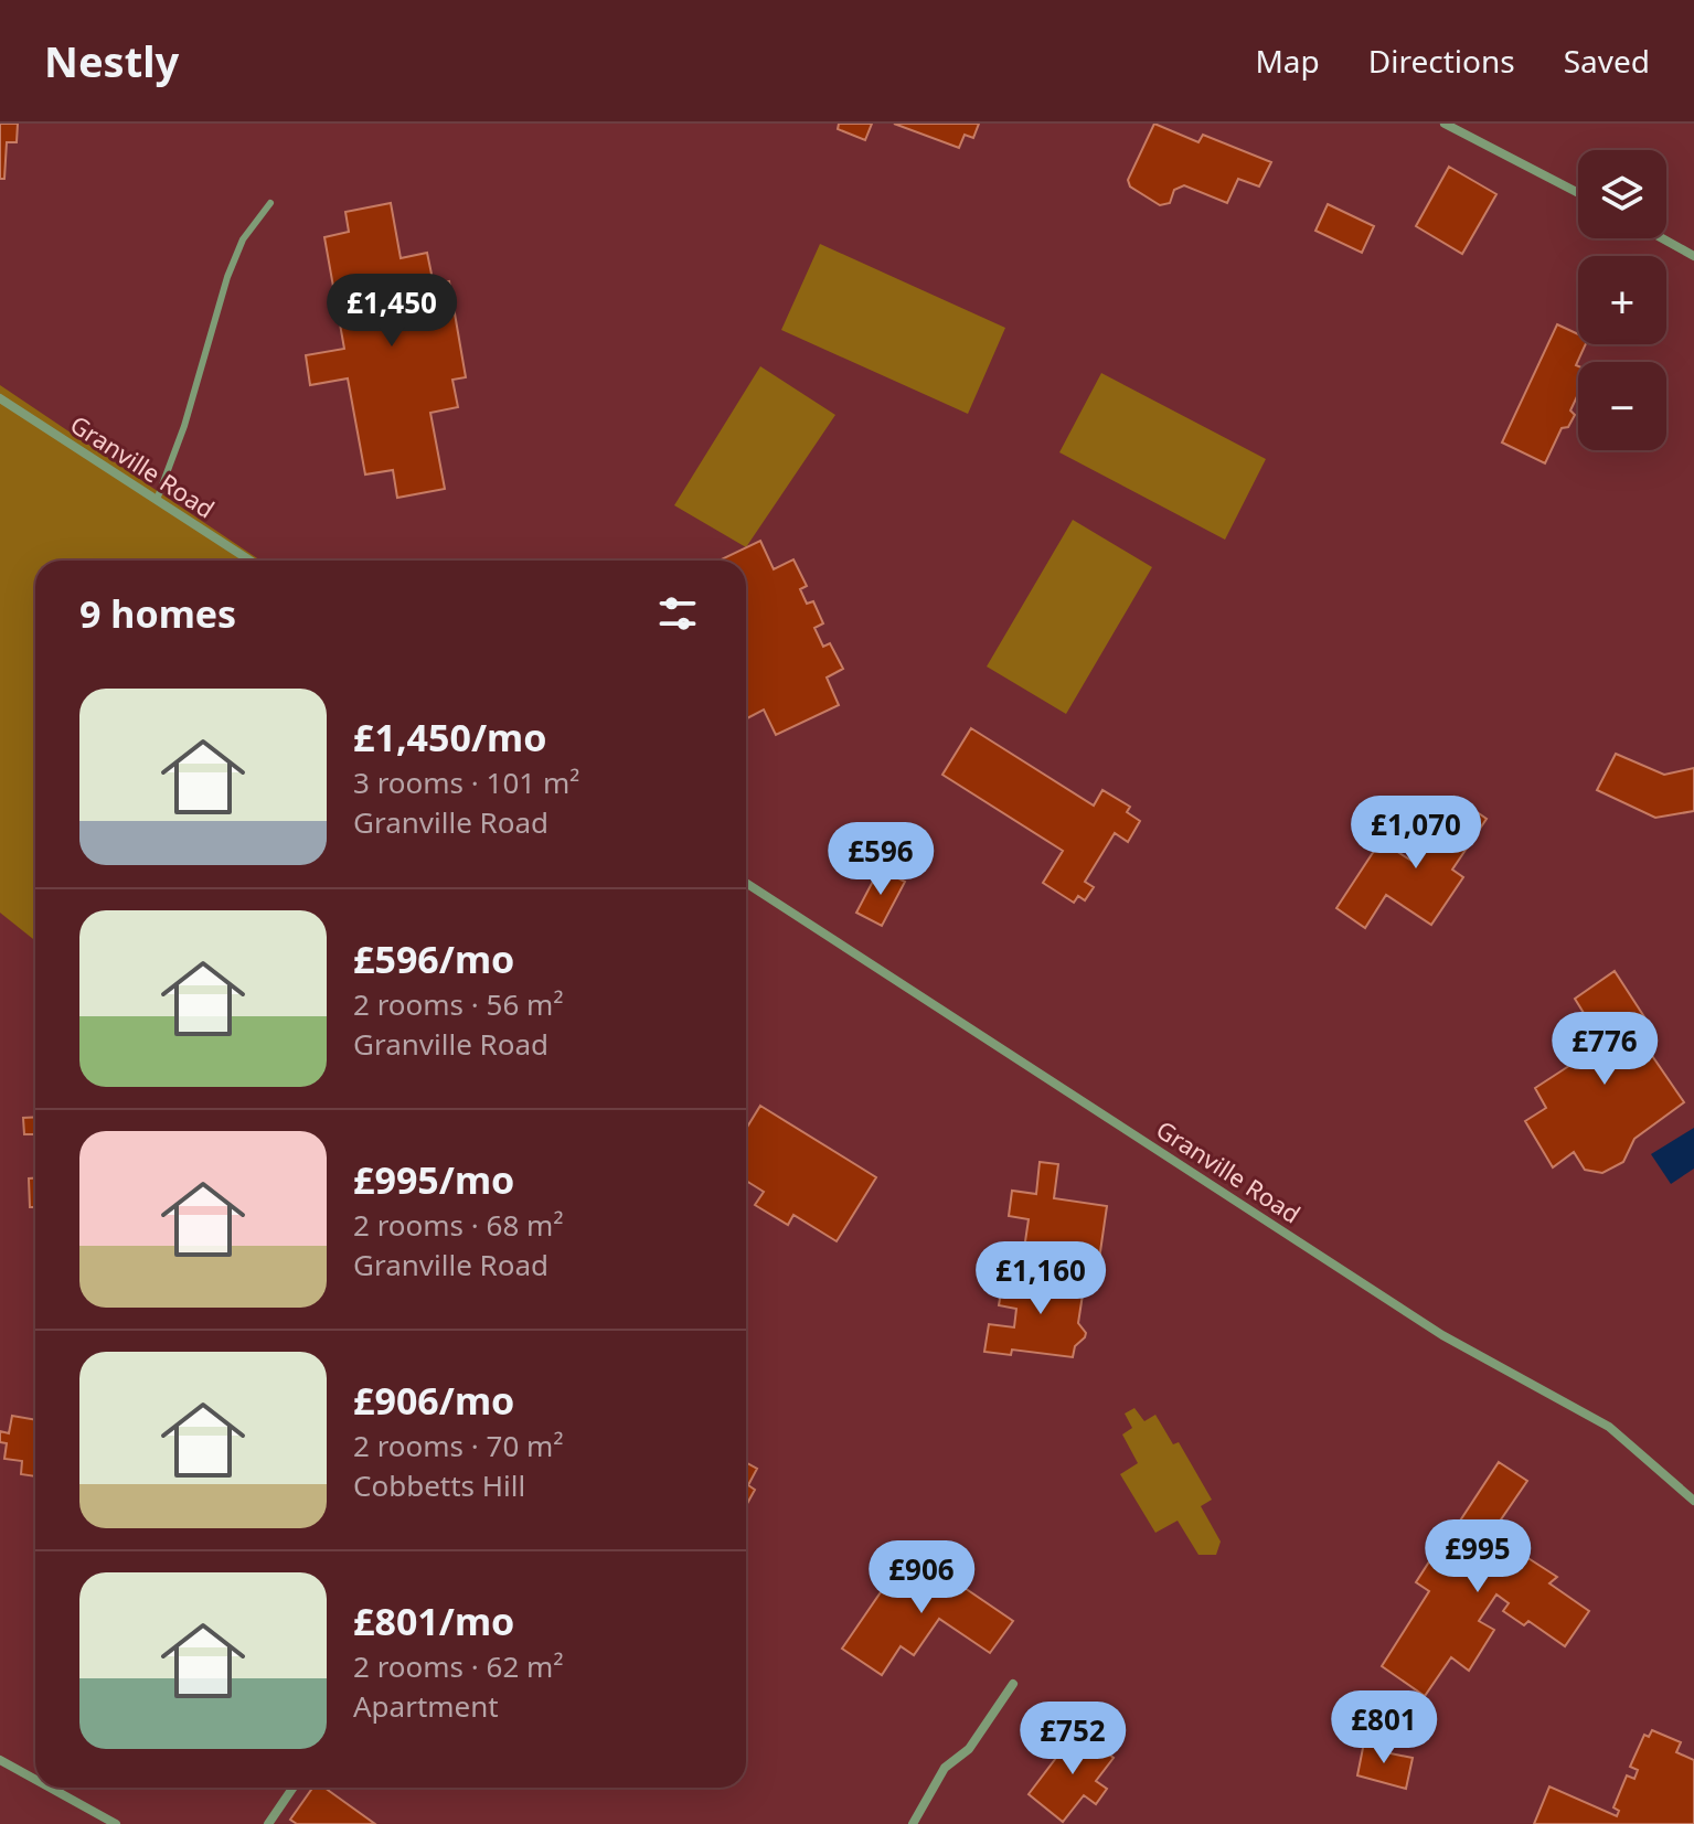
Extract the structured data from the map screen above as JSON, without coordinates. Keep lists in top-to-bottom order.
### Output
{
  "streets": {
    "street": ["Granville Road"]
  },
  "page": {
    "header": "Nestly",
    "nav": ["Map", "Directions", "Saved"],
    "map_buttons": ["+", "−"],
    "price": [
      "£1,450",
      "£1,070",
      "£596",
      "£776",
      "£1,160",
      "£995",
      "£906",
      "£801",
      "£752"
    ],
    "heading": "9 homes",
    "list": [
      {
        "name": "£1,450/mo",
        "note": "3 rooms · 101 m² · Granville Road"
      },
      {
        "name": "£596/mo",
        "note": "2 rooms · 56 m² · Granville Road"
      },
      {
        "name": "£995/mo",
        "note": "2 rooms · 68 m² · Granville Road"
      },
      {
        "name": "£906/mo",
        "note": "2 rooms · 70 m² · Cobbetts Hill"
      },
      {
        "name": "£801/mo",
        "note": "2 rooms · 62 m² · Apartment"
      }
    ]
  }
}
